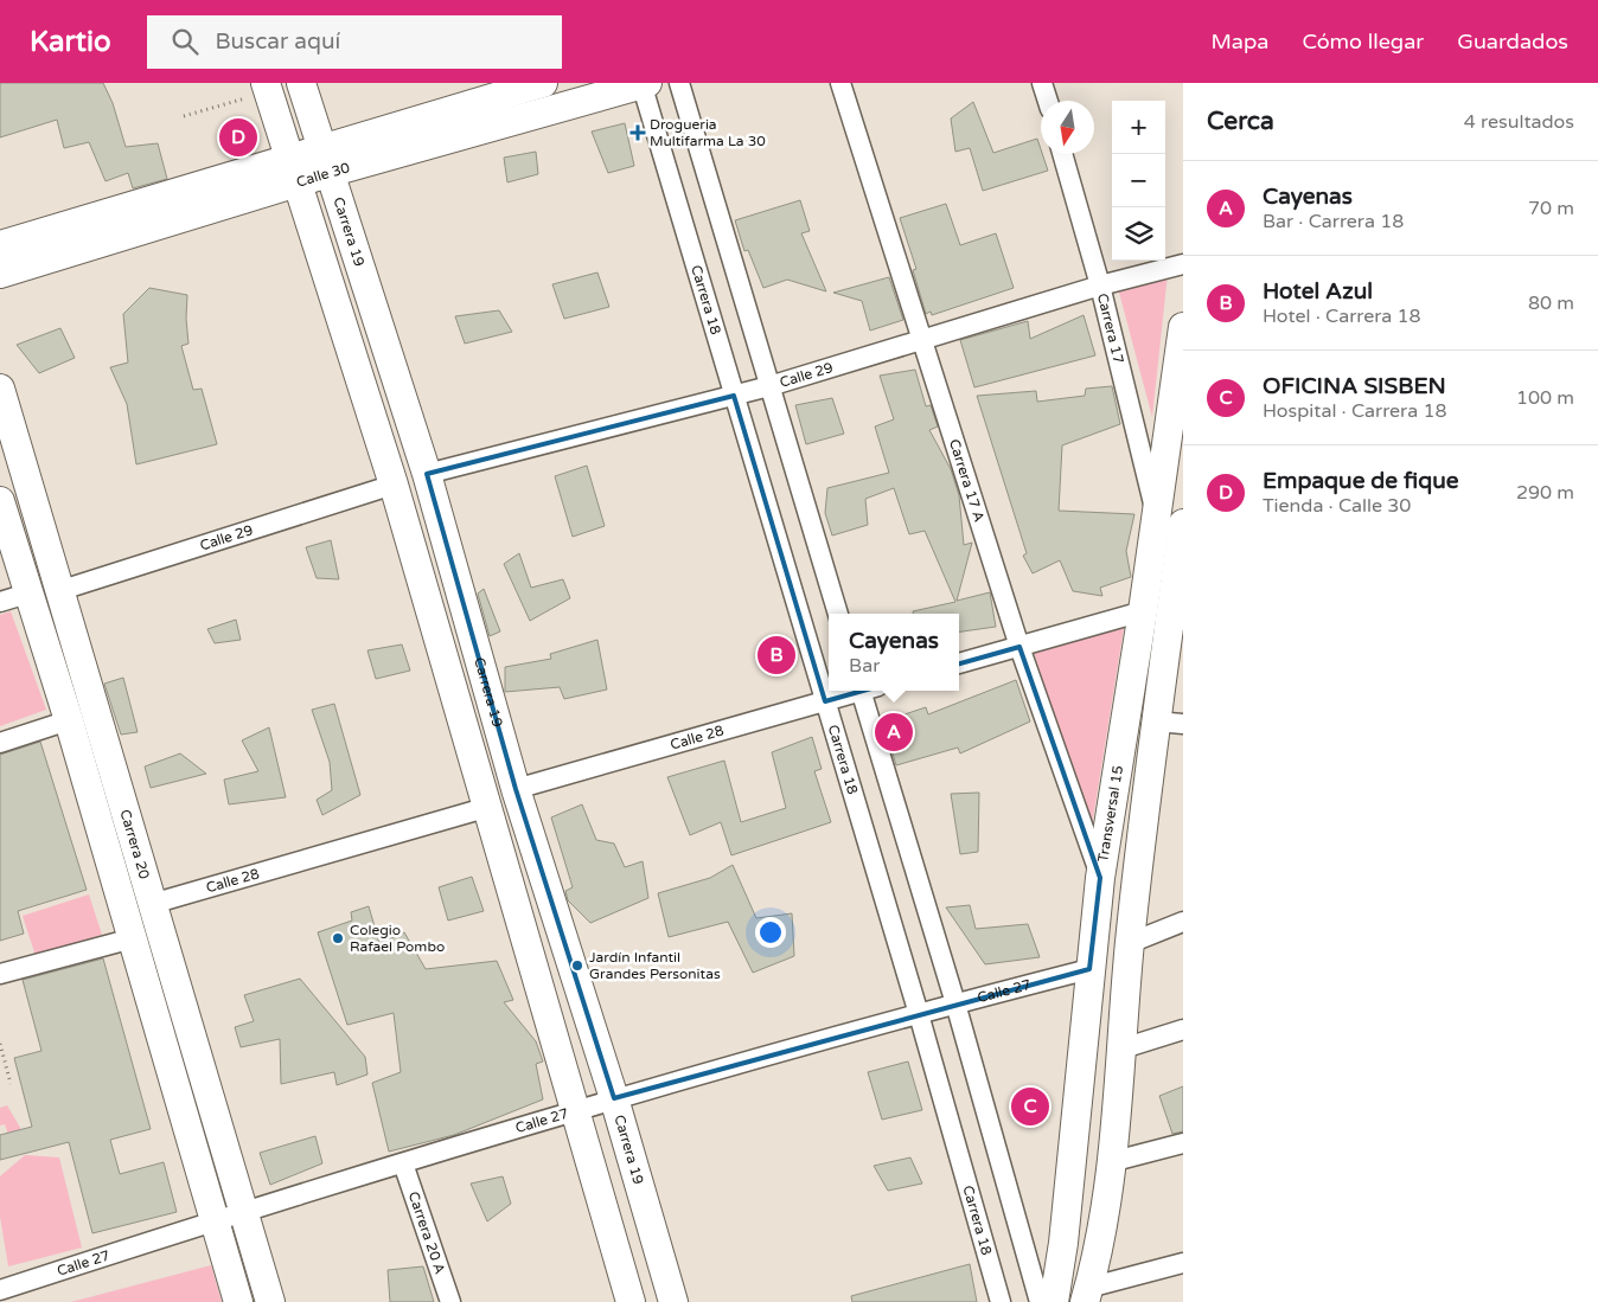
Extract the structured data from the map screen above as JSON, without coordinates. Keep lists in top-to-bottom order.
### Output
{
  "streets": {
    "main road": [
      "Calle 30",
      "Carrera 19",
      "Transversal 15",
      "Carrera 20"
    ],
    "street": [
      "Carrera 18",
      "Carrera 17",
      "Calle 29",
      "Carrera 17 A",
      "Calle 28",
      "Calle 27",
      "Carrera 20 A"
    ]
  },
  "crossings": [
    ["Calle 30", "Carrera 19"],
    ["Calle 30", "Carrera 18"],
    ["Carrera 19", "Calle 29"],
    ["Carrera 19", "Calle 28"],
    ["Carrera 19", "Calle 27"],
    ["Carrera 18", "Calle 29"],
    ["Carrera 18", "Calle 28"],
    ["Carrera 18", "Calle 27"],
    ["Carrera 17", "Calle 29"],
    ["Carrera 17", "Transversal 15"],
    ["Calle 29", "Carrera 17 A"],
    ["Calle 29", "Carrera 20"],
    ["Carrera 17 A", "Transversal 15"],
    ["Calle 28", "Carrera 20"],
    ["Transversal 15", "Calle 27"],
    ["Carrera 20", "Calle 27"],
    ["Calle 27", "Carrera 20 A"]
  ],
  "places": {
    "health": ["Drogueria Multifarma La 30"],
    "other": ["Colegio Rafael Pombo", "Jardín Infantil Grandes Personitas"]
  },
  "north": "bottom",
  "page": {
    "header": "Kartio",
    "search": "Buscar aquí",
    "nav": ["Mapa", "Cómo llegar", "Guardados"],
    "heading": ["Cerca", "4 resultados"],
    "map_buttons": ["+", "−"],
    "pins": [
      "D",
      "B",
      "A",
      "C"
    ],
    "list": [
      {
        "mark": "A",
        "name": "Cayenas",
        "note": "Bar · Carrera 18",
        "value": "70 m"
      },
      {
        "mark": "B",
        "name": "Hotel Azul",
        "note": "Hotel · Carrera 18",
        "value": "80 m"
      },
      {
        "mark": "C",
        "name": "OFICINA SISBEN",
        "note": "Hospital · Carrera 18",
        "value": "100 m"
      },
      {
        "mark": "D",
        "name": "Empaque de fique",
        "note": "Tienda · Calle 30",
        "value": "290 m"
      }
    ],
    "popup": ["Cayenas", "Bar"]
  }
}
